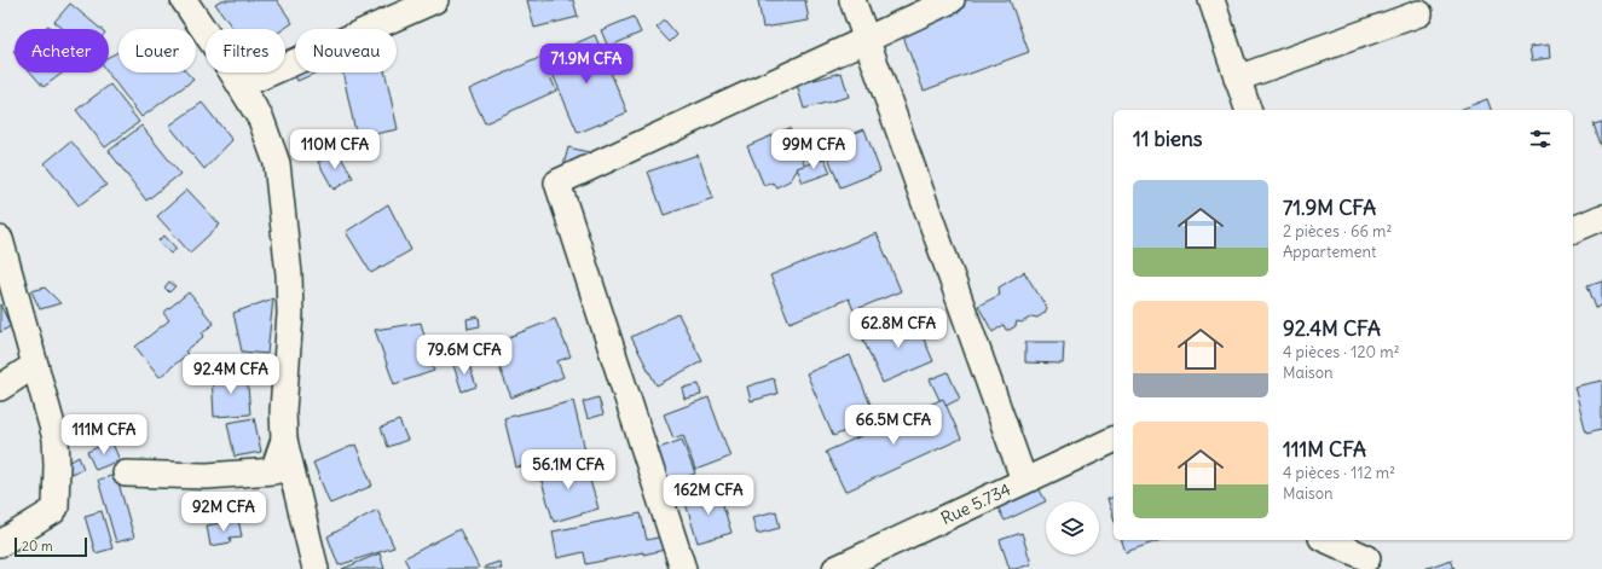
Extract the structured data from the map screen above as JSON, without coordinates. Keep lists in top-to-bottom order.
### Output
{
  "streets": {
    "street": ["Rue 5.734"]
  },
  "scale_bar": "20 m",
  "page": {
    "chip": [
      "Acheter",
      "Louer",
      "Filtres",
      "Nouveau"
    ],
    "price": [
      "71.9M CFA",
      "110M CFA",
      "99M CFA",
      "62.8M CFA",
      "79.6M CFA",
      "92.4M CFA",
      "66.5M CFA",
      "111M CFA",
      "56.1M CFA",
      "162M CFA",
      "92M CFA"
    ],
    "heading": "11 biens",
    "list": [
      {
        "name": "71.9M CFA",
        "note": "2 pièces · 66 m² · Appartement"
      },
      {
        "name": "92.4M CFA",
        "note": "4 pièces · 120 m² · Maison"
      },
      {
        "name": "111M CFA",
        "note": "4 pièces · 112 m² · Maison"
      }
    ],
    "scale": "20 m"
  }
}
